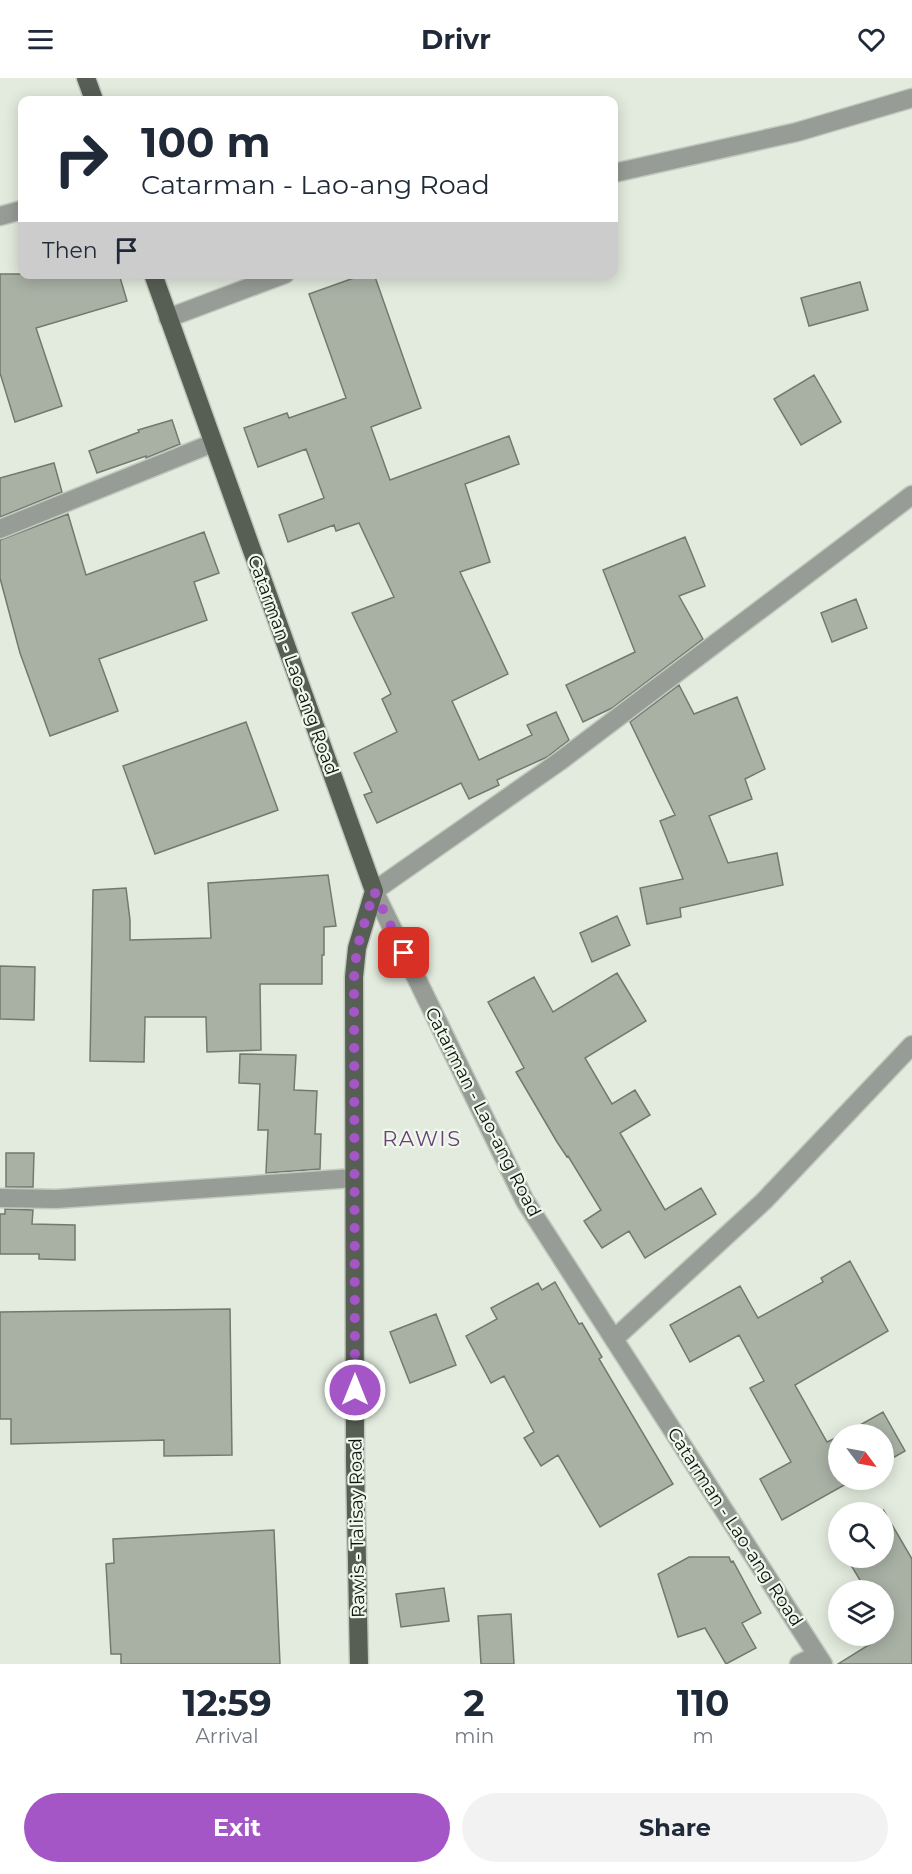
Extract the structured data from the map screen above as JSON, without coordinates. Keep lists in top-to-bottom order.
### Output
{
  "streets": {
    "main road": ["Catarman - Lao-ang Road", "Rawis - Talisay Road"]
  },
  "crossings": [
    ["Catarman - Lao-ang Road", "Rawis - Talisay Road"]
  ],
  "districts": ["RAWIS"],
  "north": "bottom right",
  "page": {
    "header": "Drivr",
    "turn": ["100 m", "Catarman - Lao-ang Road"],
    "then": "Then",
    "eta": [
      "12:59",
      "Arrival",
      "2",
      "min",
      "110",
      "m"
    ],
    "buttons": ["Exit", "Share"]
  }
}
